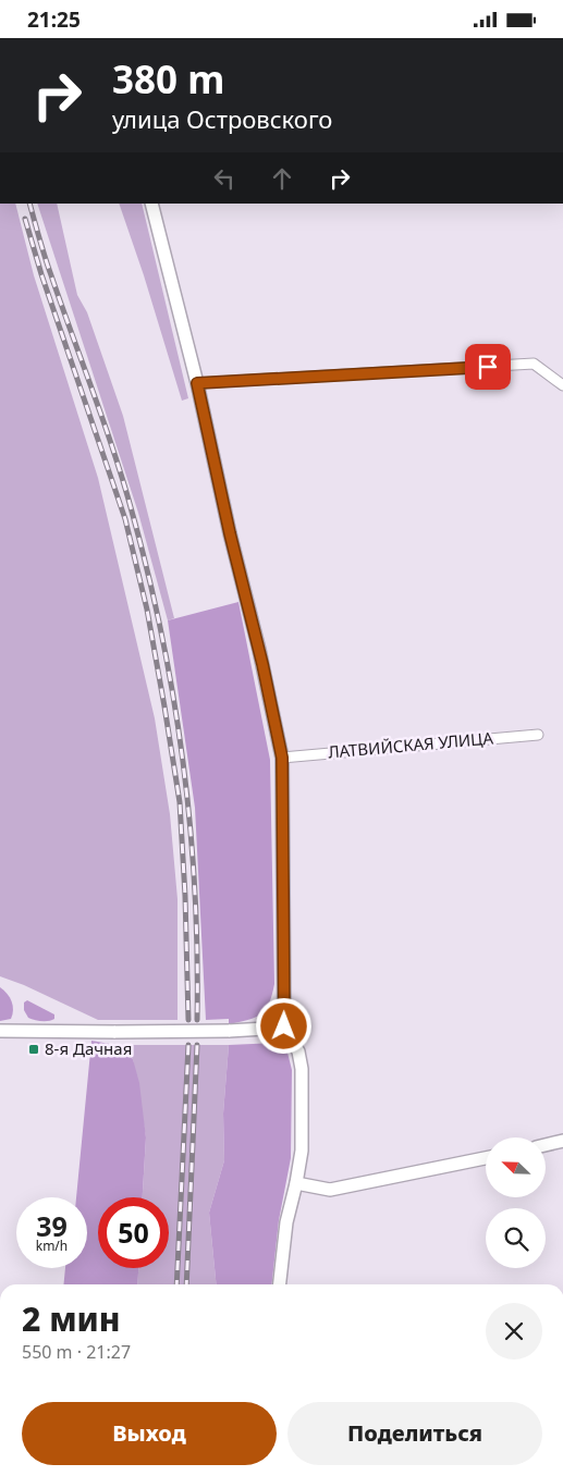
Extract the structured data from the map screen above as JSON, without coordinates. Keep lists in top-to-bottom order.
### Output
{
  "streets": {
    "street": ["ЛАТВИЙСКАЯ УЛИЦА"]
  },
  "places": {
    "transit": ["8-я Дачная"]
  },
  "north": "top left",
  "page": {
    "status": "21:25",
    "turn": ["380 m", "улица Островского"],
    "speed": "39 km/h",
    "limit": "50",
    "heading": ["2 мин", "550 m · 21:27"],
    "buttons": ["Выход", "Поделиться"]
  }
}
